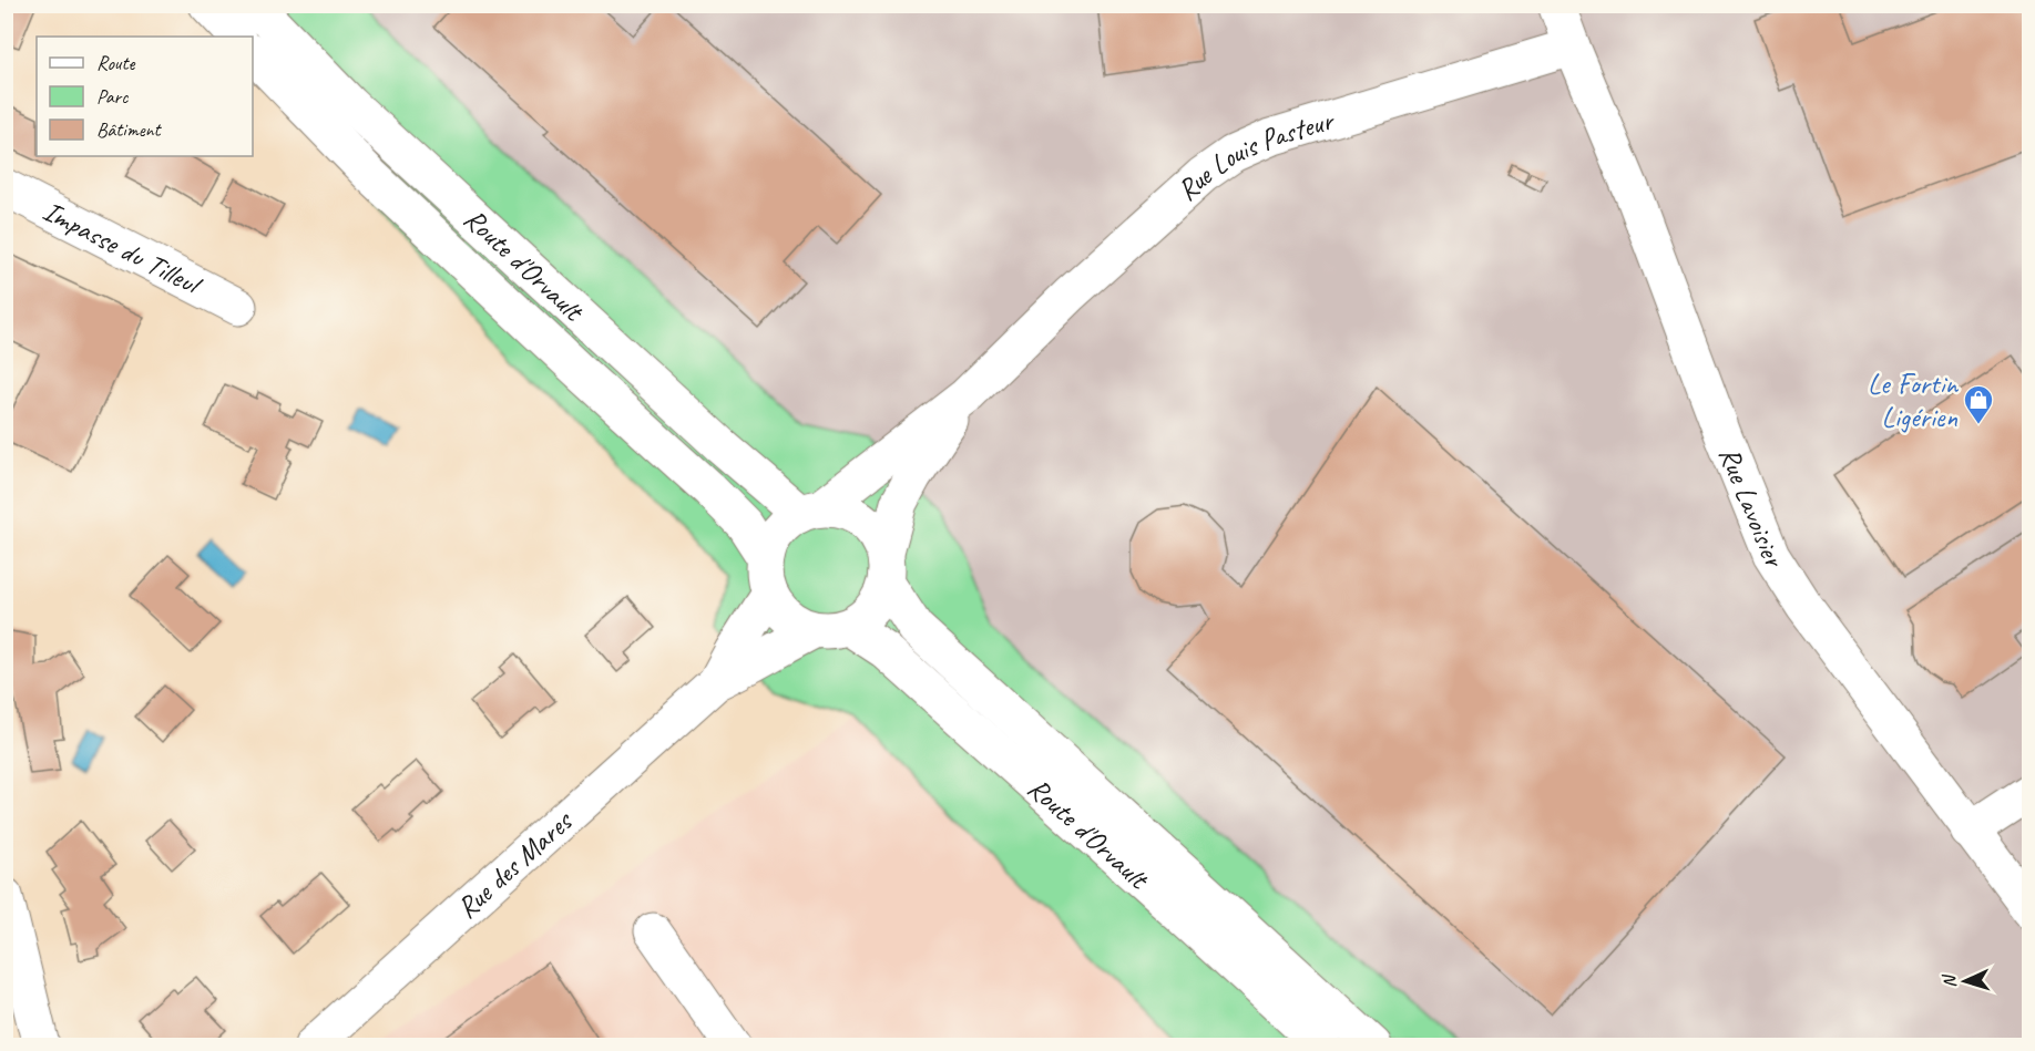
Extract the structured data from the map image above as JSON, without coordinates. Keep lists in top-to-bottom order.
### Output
{
  "streets": {
    "street": [
      "Rue Louis Pasteur",
      "Impasse du Tilleul",
      "Route d'Orvault",
      "Rue Lavoisier",
      "Rue des Mares"
    ]
  },
  "crossings": [
    ["Rue Louis Pasteur", "Route d'Orvault"],
    ["Rue Louis Pasteur", "Rue Lavoisier"],
    ["Rue Louis Pasteur", "Rue des Mares"],
    ["Route d'Orvault", "Rue des Mares"]
  ],
  "places": {
    "shop": ["Le Fortin Ligérien"]
  },
  "legend": ["Route", "Parc", "Bâtiment"],
  "north": "left"
}
